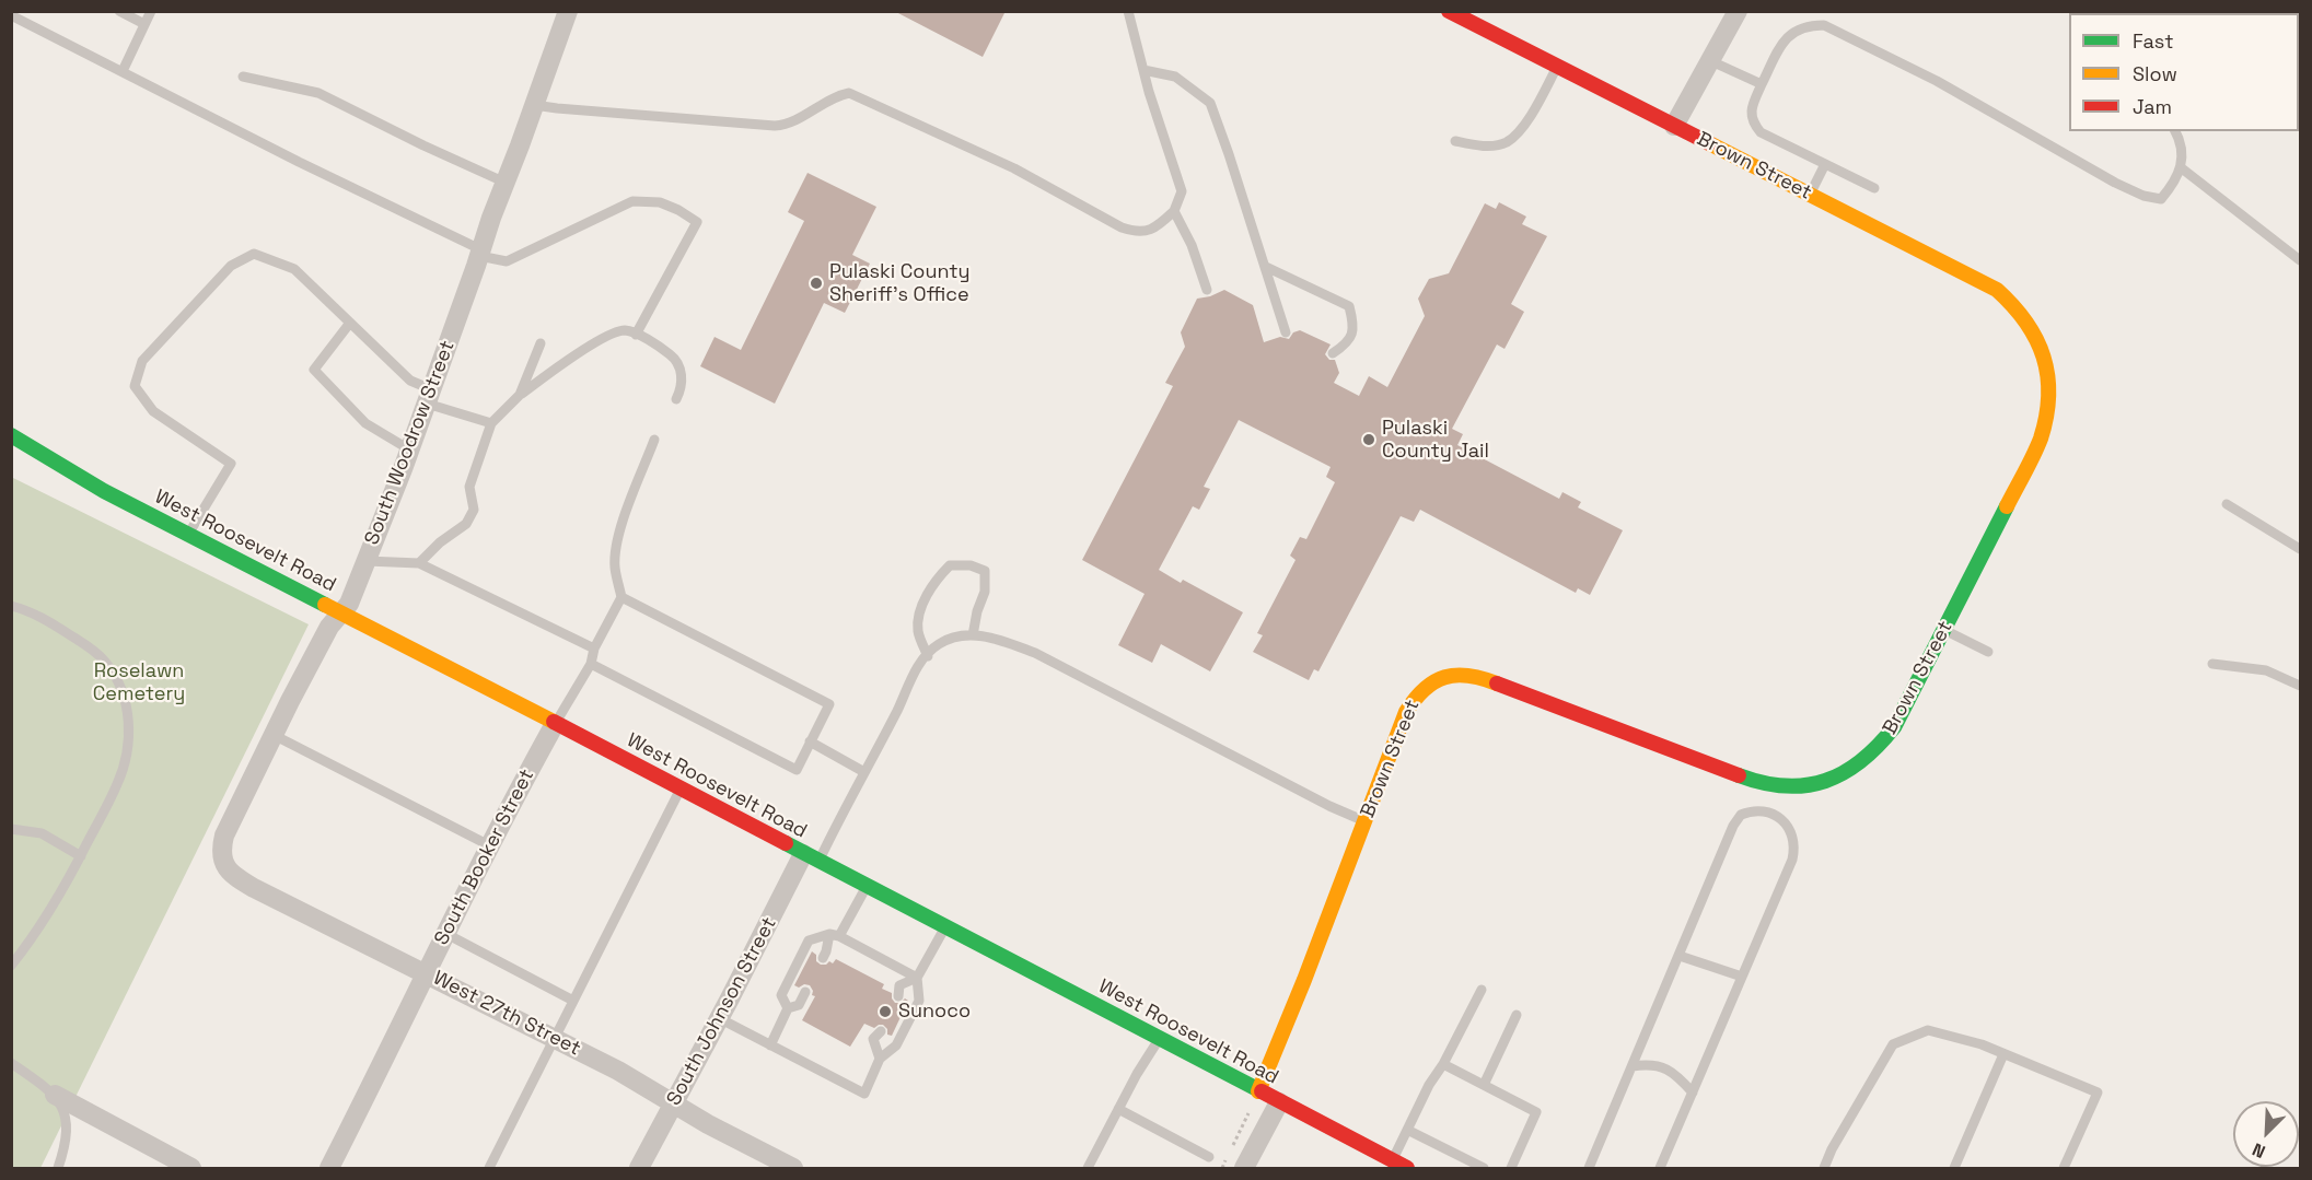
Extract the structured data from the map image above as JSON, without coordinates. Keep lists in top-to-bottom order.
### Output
{
  "streets": {
    "street": [
      "Brown Street",
      "South Woodrow Street",
      "West Roosevelt Road",
      "South Booker Street",
      "South Johnson Street",
      "West 27th Street"
    ]
  },
  "crossings": [
    ["Brown Street", "West Roosevelt Road"],
    ["South Woodrow Street", "West Roosevelt Road"],
    ["South Woodrow Street", "West 27th Street"],
    ["West Roosevelt Road", "South Booker Street"],
    ["West Roosevelt Road", "South Johnson Street"],
    ["South Booker Street", "West 27th Street"],
    ["South Johnson Street", "West 27th Street"]
  ],
  "parks": ["Roselawn Cemetery"],
  "places": ["Pulaski County Sheriff's Office", "Pulaski County Jail", "Sunoco"],
  "legend": ["Fast", "Slow", "Jam"],
  "north": "bottom left"
}
